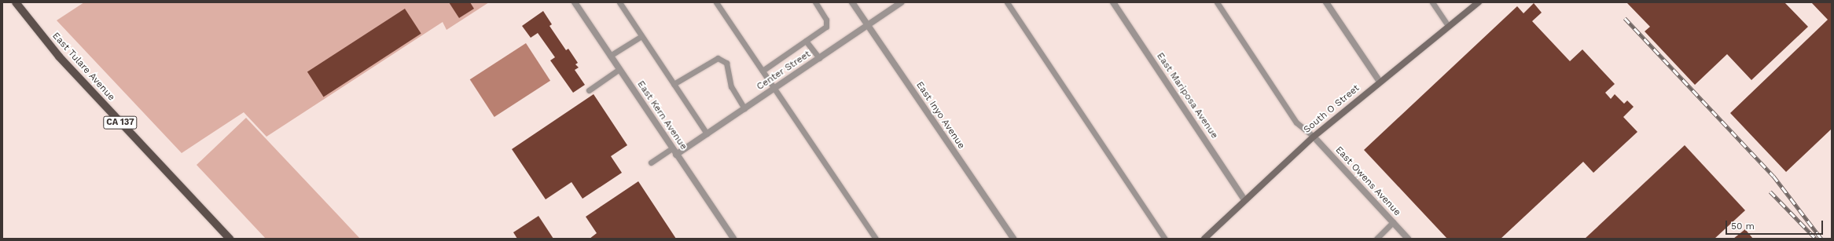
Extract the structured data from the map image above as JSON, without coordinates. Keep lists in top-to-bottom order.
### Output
{
  "streets": {
    "main road": ["East Tulare Avenue", "South O Street", "CA 137"],
    "street": [
      "Center Street",
      "East Mariposa Avenue",
      "East Kern Avenue",
      "East Inyo Avenue",
      "East Owens Avenue"
    ]
  },
  "crossings": [
    ["Center Street", "East Kern Avenue"],
    ["Center Street", "East Inyo Avenue"],
    ["East Mariposa Avenue", "South O Street"],
    ["South O Street", "East Owens Avenue"]
  ],
  "scale_bar": "50 m"
}
